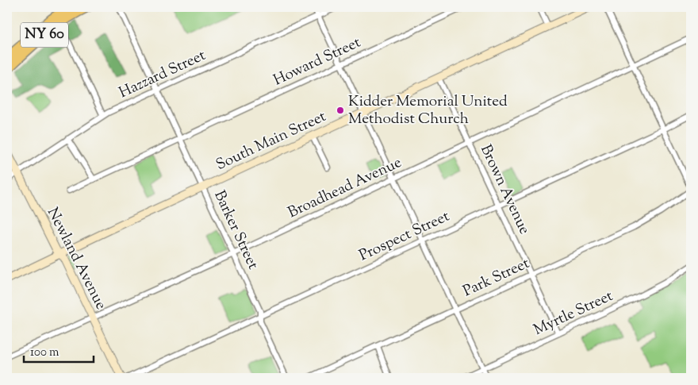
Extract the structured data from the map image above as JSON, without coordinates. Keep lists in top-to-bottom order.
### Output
{
  "streets": {
    "highway": ["NY 60"],
    "street": [
      "Howard Street",
      "Hazzard Street",
      "South Main Street",
      "Broadhead Avenue",
      "Brown Avenue",
      "Barker Street",
      "Prospect Street",
      "Newland Avenue",
      "Park Street",
      "Myrtle Street"
    ]
  },
  "crossings": [
    ["Howard Street", "Barker Street"],
    ["Hazzard Street", "Barker Street"],
    ["Hazzard Street", "Newland Avenue"],
    ["South Main Street", "Brown Avenue"],
    ["South Main Street", "Barker Street"],
    ["South Main Street", "Newland Avenue"],
    ["Broadhead Avenue", "Brown Avenue"],
    ["Broadhead Avenue", "Barker Street"],
    ["Broadhead Avenue", "Newland Avenue"],
    ["Brown Avenue", "Prospect Street"],
    ["Brown Avenue", "Park Street"],
    ["Brown Avenue", "Myrtle Street"],
    ["Barker Street", "Prospect Street"]
  ],
  "places": ["Kidder Memorial United Methodist Church"],
  "scale_bar": "100 m"
}
